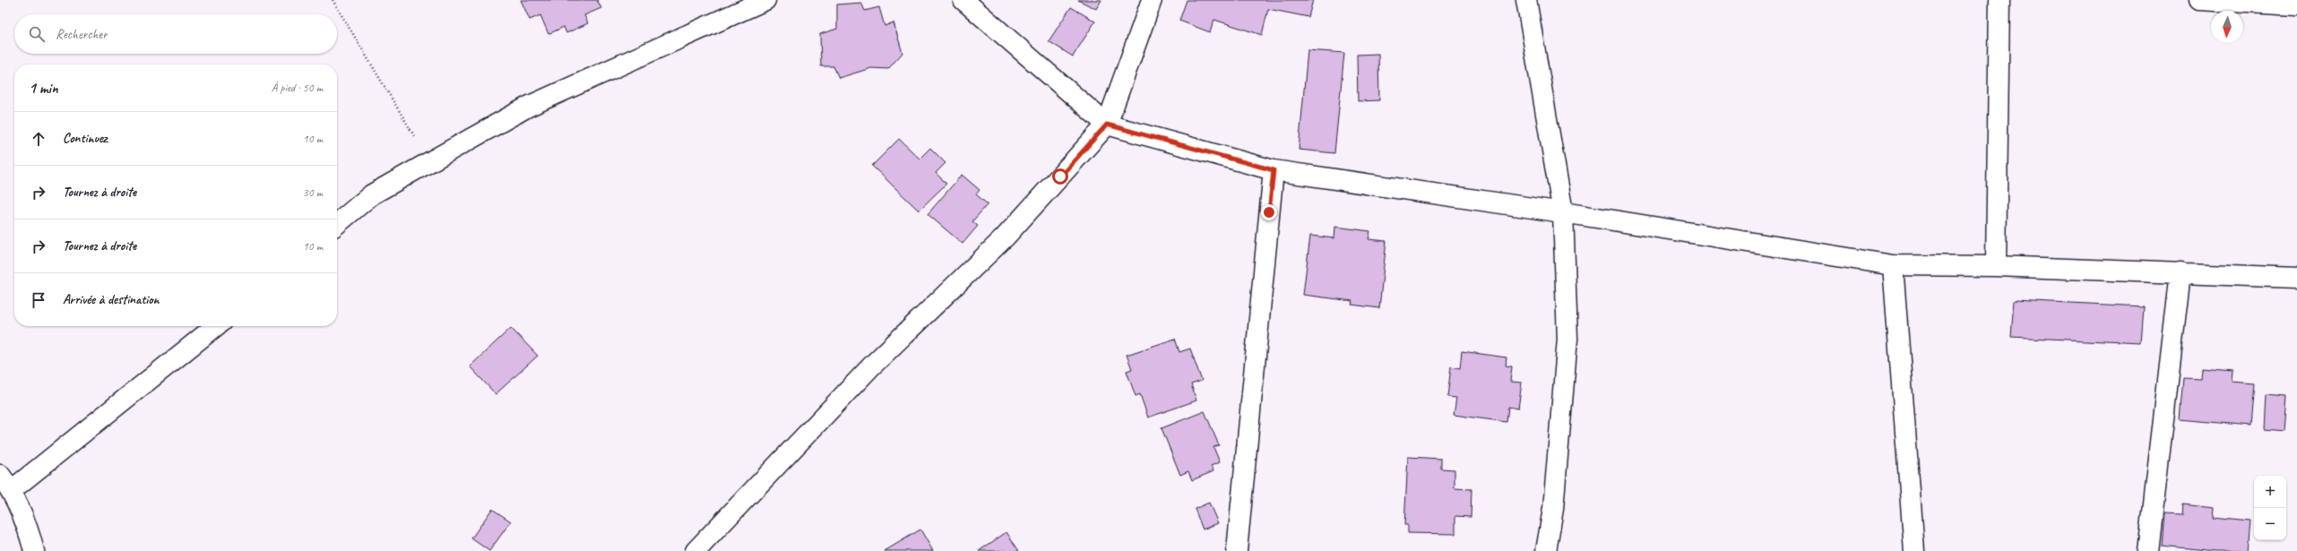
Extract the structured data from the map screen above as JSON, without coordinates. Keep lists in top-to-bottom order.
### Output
{
  "north": "bottom",
  "page": {
    "search": "Rechercher",
    "heading": ["1 min", "À pied · 50 m"],
    "list": [
      ["Continuez", "10 m"],
      ["Tournez à droite", "30 m"],
      ["Tournez à droite", "10 m"],
      "Arrivée à destination"
    ],
    "map_buttons": ["+", "−"]
  }
}
